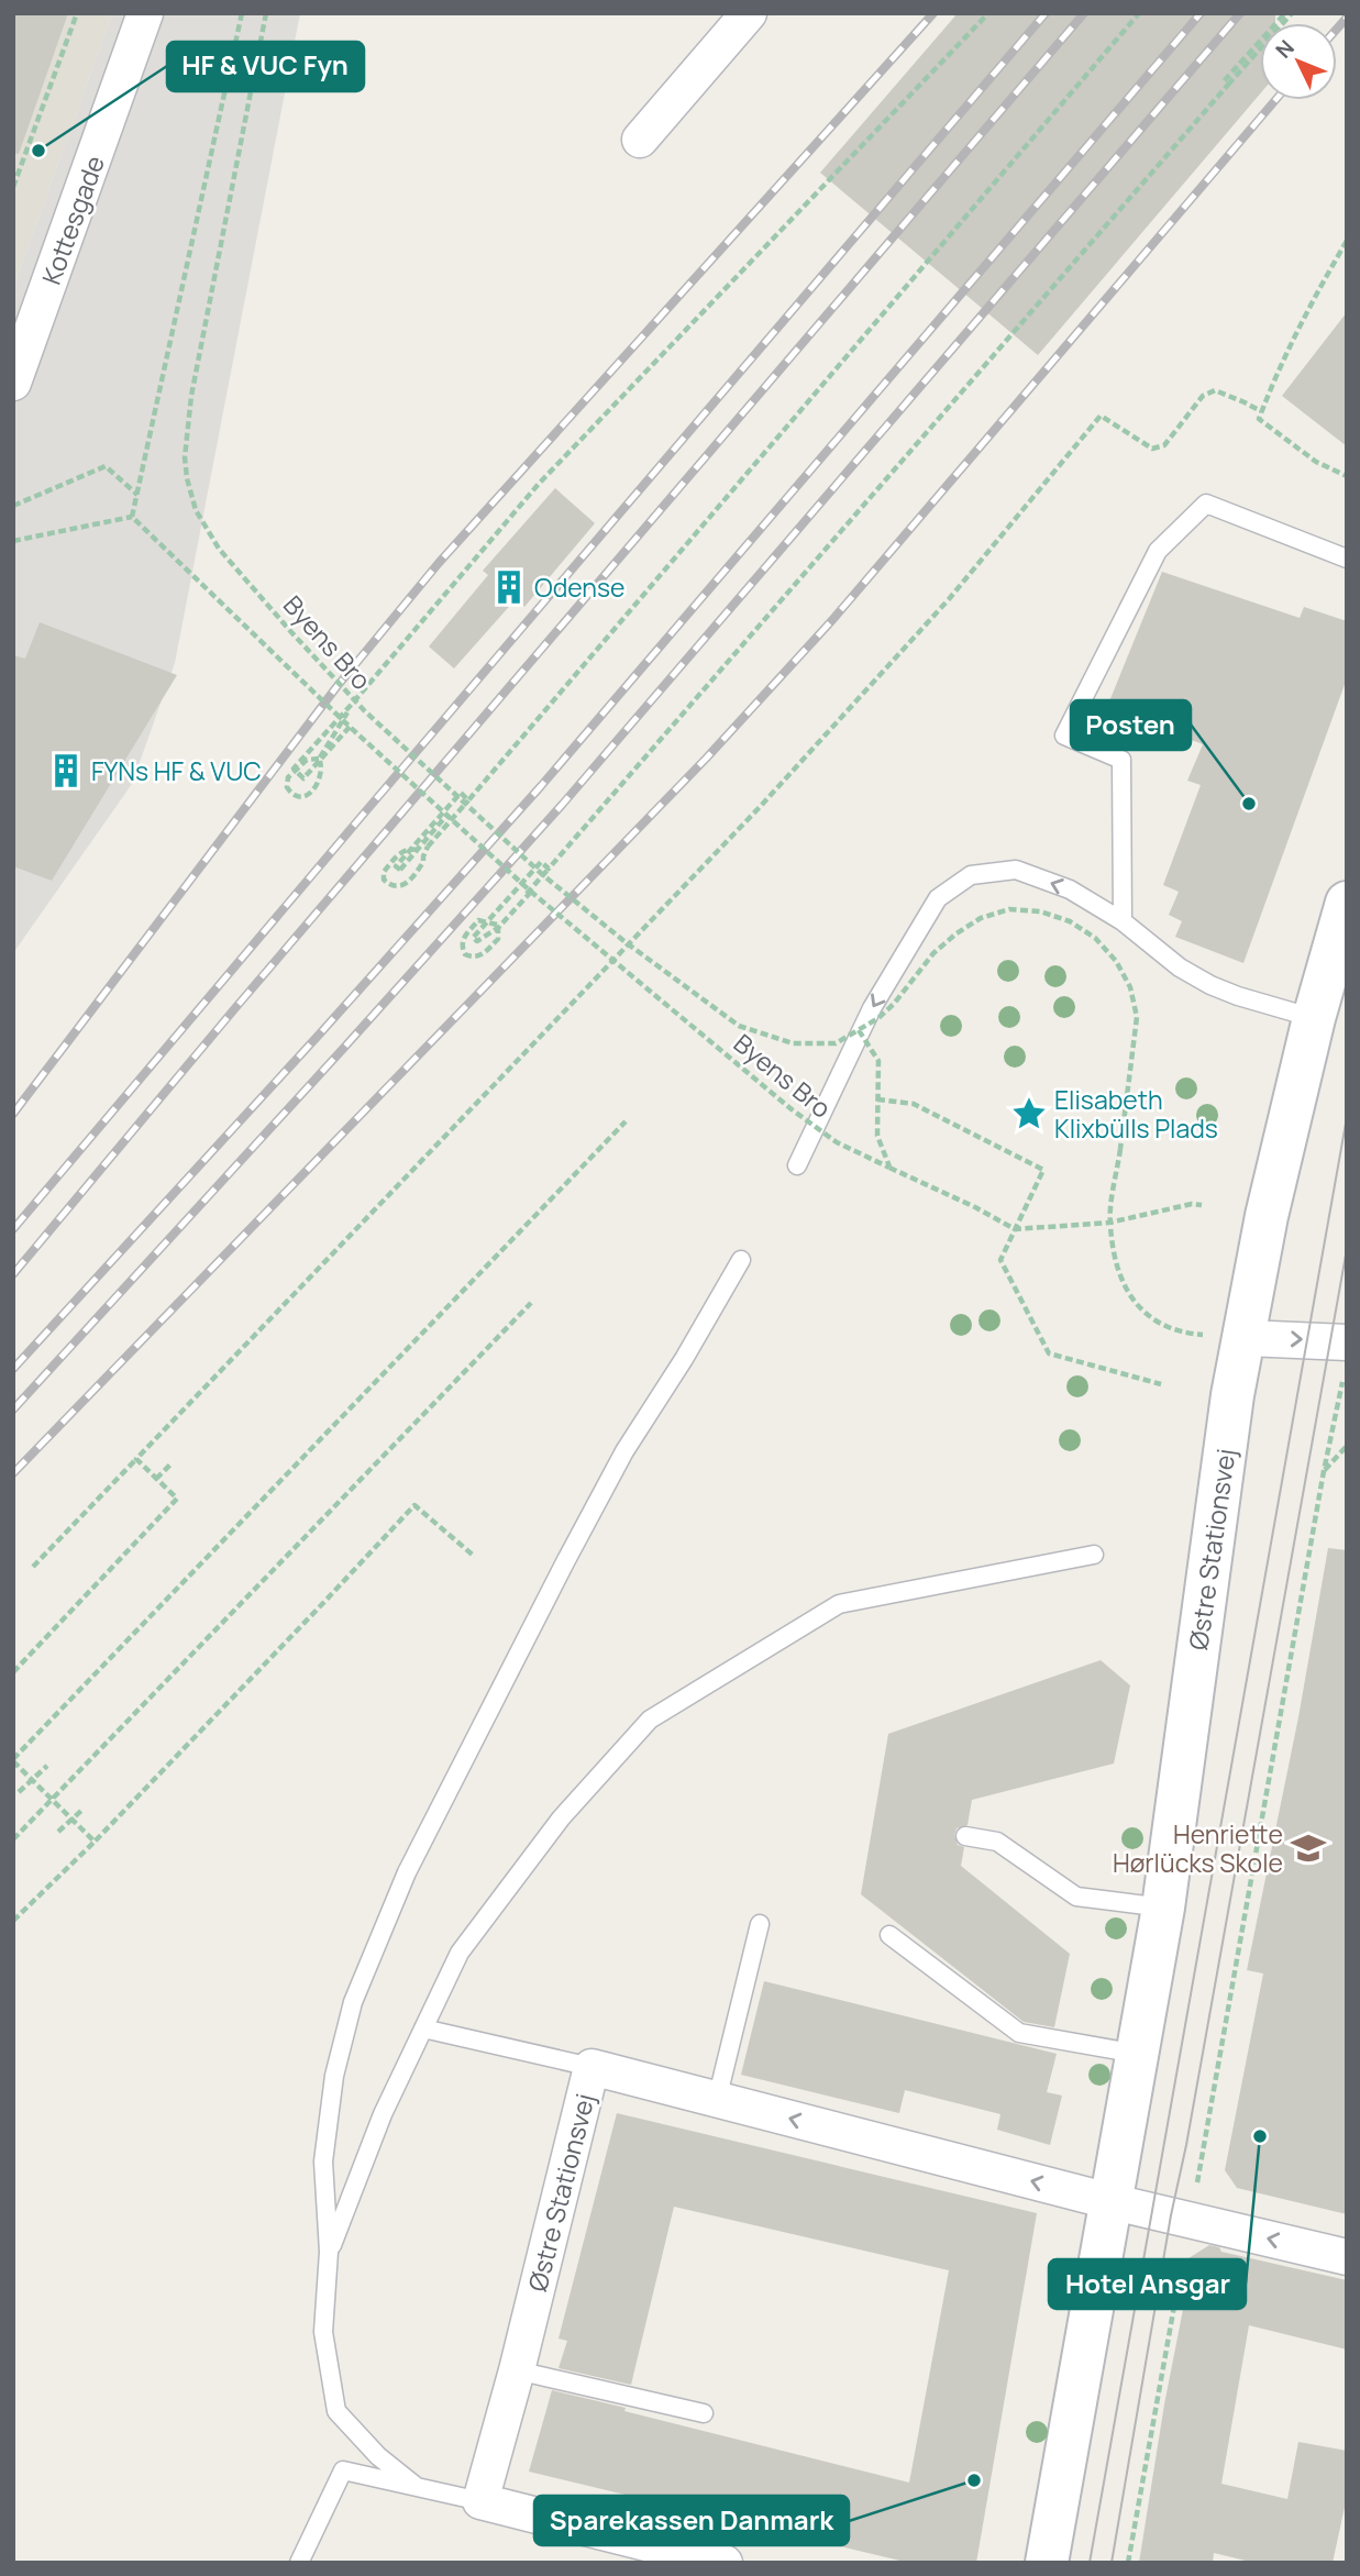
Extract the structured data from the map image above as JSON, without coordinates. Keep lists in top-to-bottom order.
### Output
{
  "streets": {
    "street": ["Kottesgade", "Østre Stationsvej"],
    "path": ["Byens Bro"]
  },
  "crossings": [
    ["Byens Bro", "Østre Stationsvej"]
  ],
  "places": {
    "other": [
      "HF & VUC Fyn",
      "Posten",
      "Hotel Ansgar",
      "Sparekassen Danmark"
    ],
    "building": ["Odense", "FYNs HF & VUC"],
    "place": ["Elisabeth Klixbülls Plads"],
    "school or university": ["Henriette Hørlücks Skole"]
  },
  "north": "top left"
}
